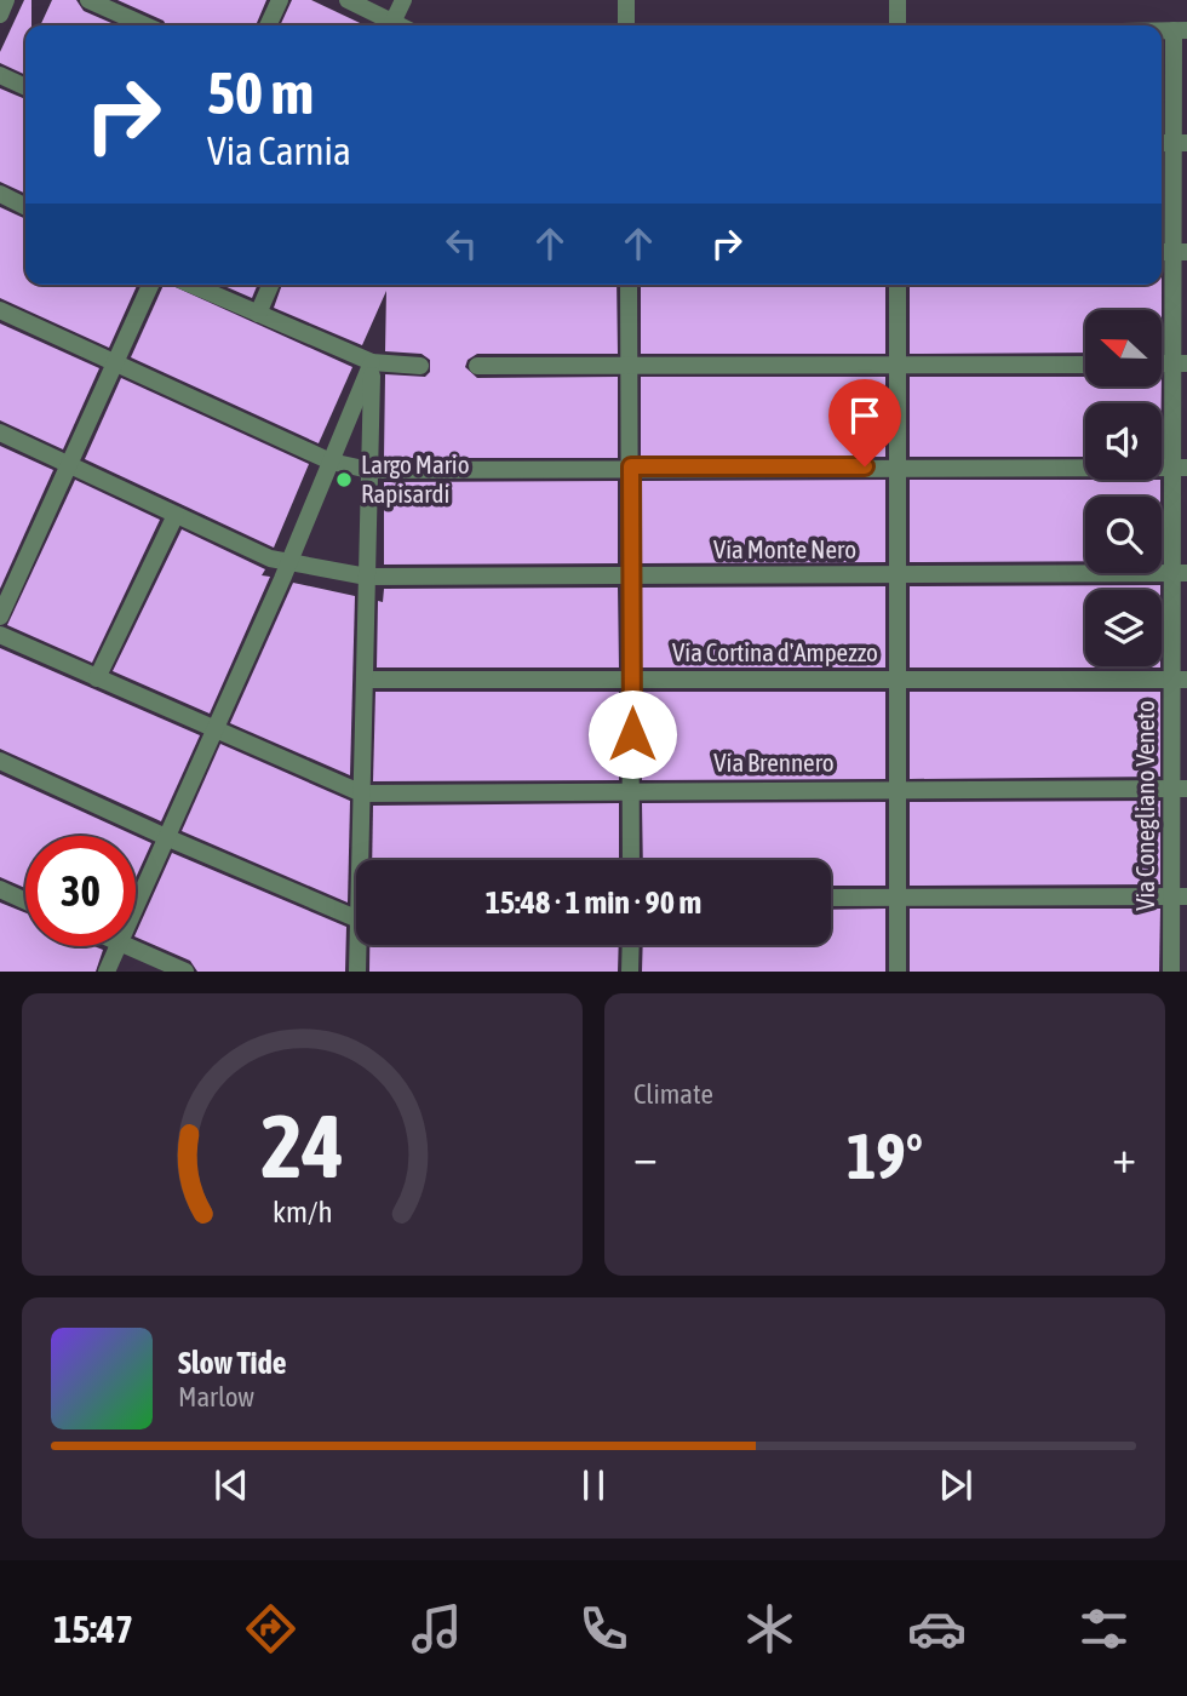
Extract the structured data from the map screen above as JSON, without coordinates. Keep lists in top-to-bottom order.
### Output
{
  "streets": {
    "street": [
      "Via Monte Nero",
      "Via Cortina d'Ampezzo",
      "Via Brennero",
      "Via Conegliano Veneto"
    ]
  },
  "crossings": [
    ["Via Monte Nero", "Via Conegliano Veneto"],
    ["Via Cortina d'Ampezzo", "Via Conegliano Veneto"],
    ["Via Brennero", "Via Conegliano Veneto"]
  ],
  "places": ["Largo Mario Rapisardi"],
  "north": "left",
  "page": {
    "turn": ["50 m", "Via Carnia"],
    "limit": "30",
    "trip": "15:48 · 1 min · 90 m",
    "tile": "Climate",
    "heat": ["−", "19°", "+"],
    "song": ["Slow Tide", "Marlow"],
    "tabs": "15:47",
    "gauge": ["24", "km/h"]
  }
}
